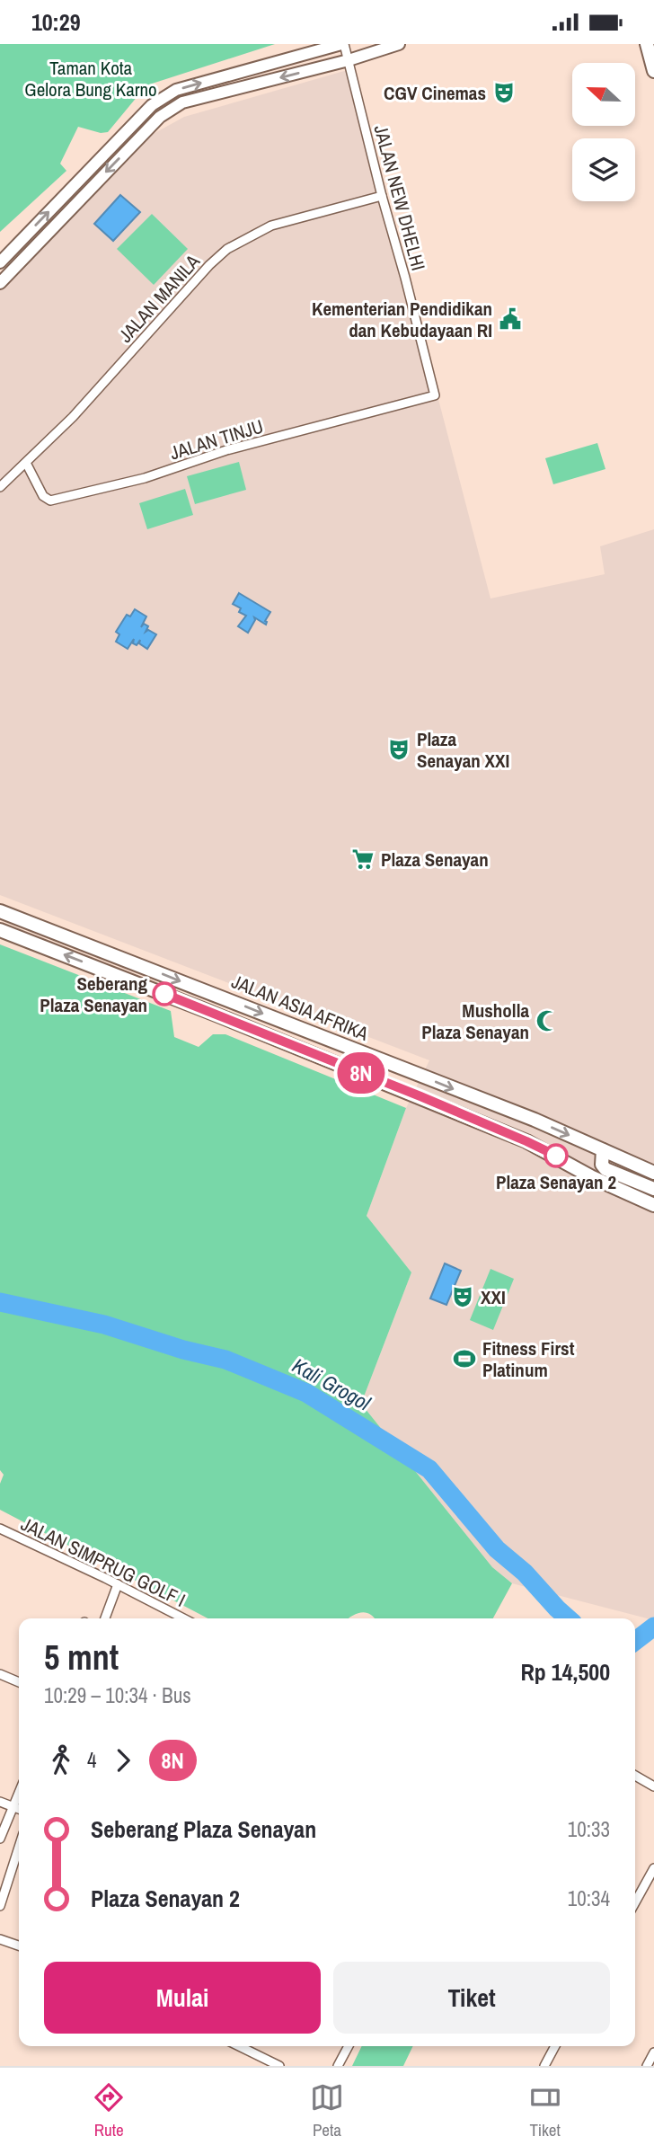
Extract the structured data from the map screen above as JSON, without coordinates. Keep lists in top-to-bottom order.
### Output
{
  "streets": {
    "main road": ["JALAN ASIA AFRIKA"],
    "street": [
      "JALAN NEW DHELHI",
      "JALAN MANILA",
      "JALAN TINJU",
      "JALAN SIMPRUG GOLF I"
    ]
  },
  "crossings": [
    ["JALAN NEW DHELHI", "JALAN MANILA"],
    ["JALAN NEW DHELHI", "JALAN TINJU"],
    ["JALAN MANILA", "JALAN TINJU"]
  ],
  "water": ["Kali Grogol"],
  "parks": ["Taman Kota Gelora Bung Karno"],
  "places": {
    "theatre": ["CGV Cinemas", "Plaza Senayan XXI", "XXI"],
    "public building": ["Kementerian Pendidikan dan Kebudayaan RI"],
    "supermarket": ["Plaza Senayan"],
    "other": ["Seberang Plaza Senayan", "Plaza Senayan 2"],
    "mosque": ["Musholla Plaza Senayan"],
    "sports": ["Fitness First Platinum"]
  },
  "lines": ["bus line 8N"],
  "north": "left",
  "page": {
    "status": "10:29",
    "on_map": "8N",
    "heading": ["5 mnt", "10:29 – 10:34 · Bus", "Rp 14,500"],
    "legs": ["4", "8N"],
    "list": [
      {
        "name": "Seberang Plaza Senayan",
        "value": "10:33"
      },
      {
        "name": "Plaza Senayan 2",
        "value": "10:34"
      }
    ],
    "buttons": ["Mulai", "Tiket"],
    "tabs": ["Rute", "Peta", "Tiket"]
  }
}
